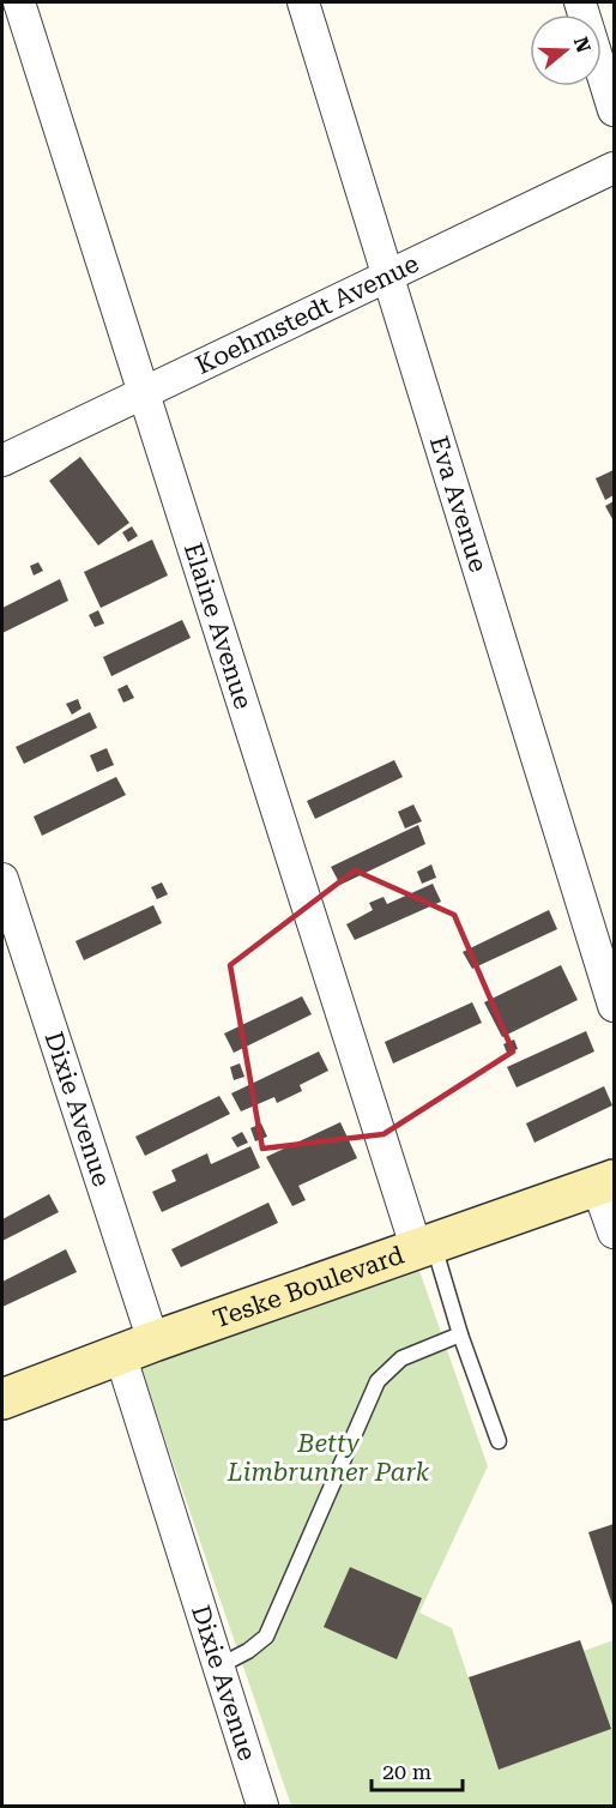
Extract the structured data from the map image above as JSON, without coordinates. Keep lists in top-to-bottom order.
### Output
{
  "streets": {
    "street": [
      "Koehmstedt Avenue",
      "Eva Avenue",
      "Elaine Avenue",
      "Dixie Avenue",
      "Teske Boulevard"
    ]
  },
  "crossings": [
    ["Koehmstedt Avenue", "Eva Avenue"],
    ["Koehmstedt Avenue", "Elaine Avenue"],
    ["Elaine Avenue", "Teske Boulevard"],
    ["Dixie Avenue", "Teske Boulevard"]
  ],
  "parks": ["Betty Limbrunner Park"],
  "scale_bar": "20 m",
  "north": "right"
}
